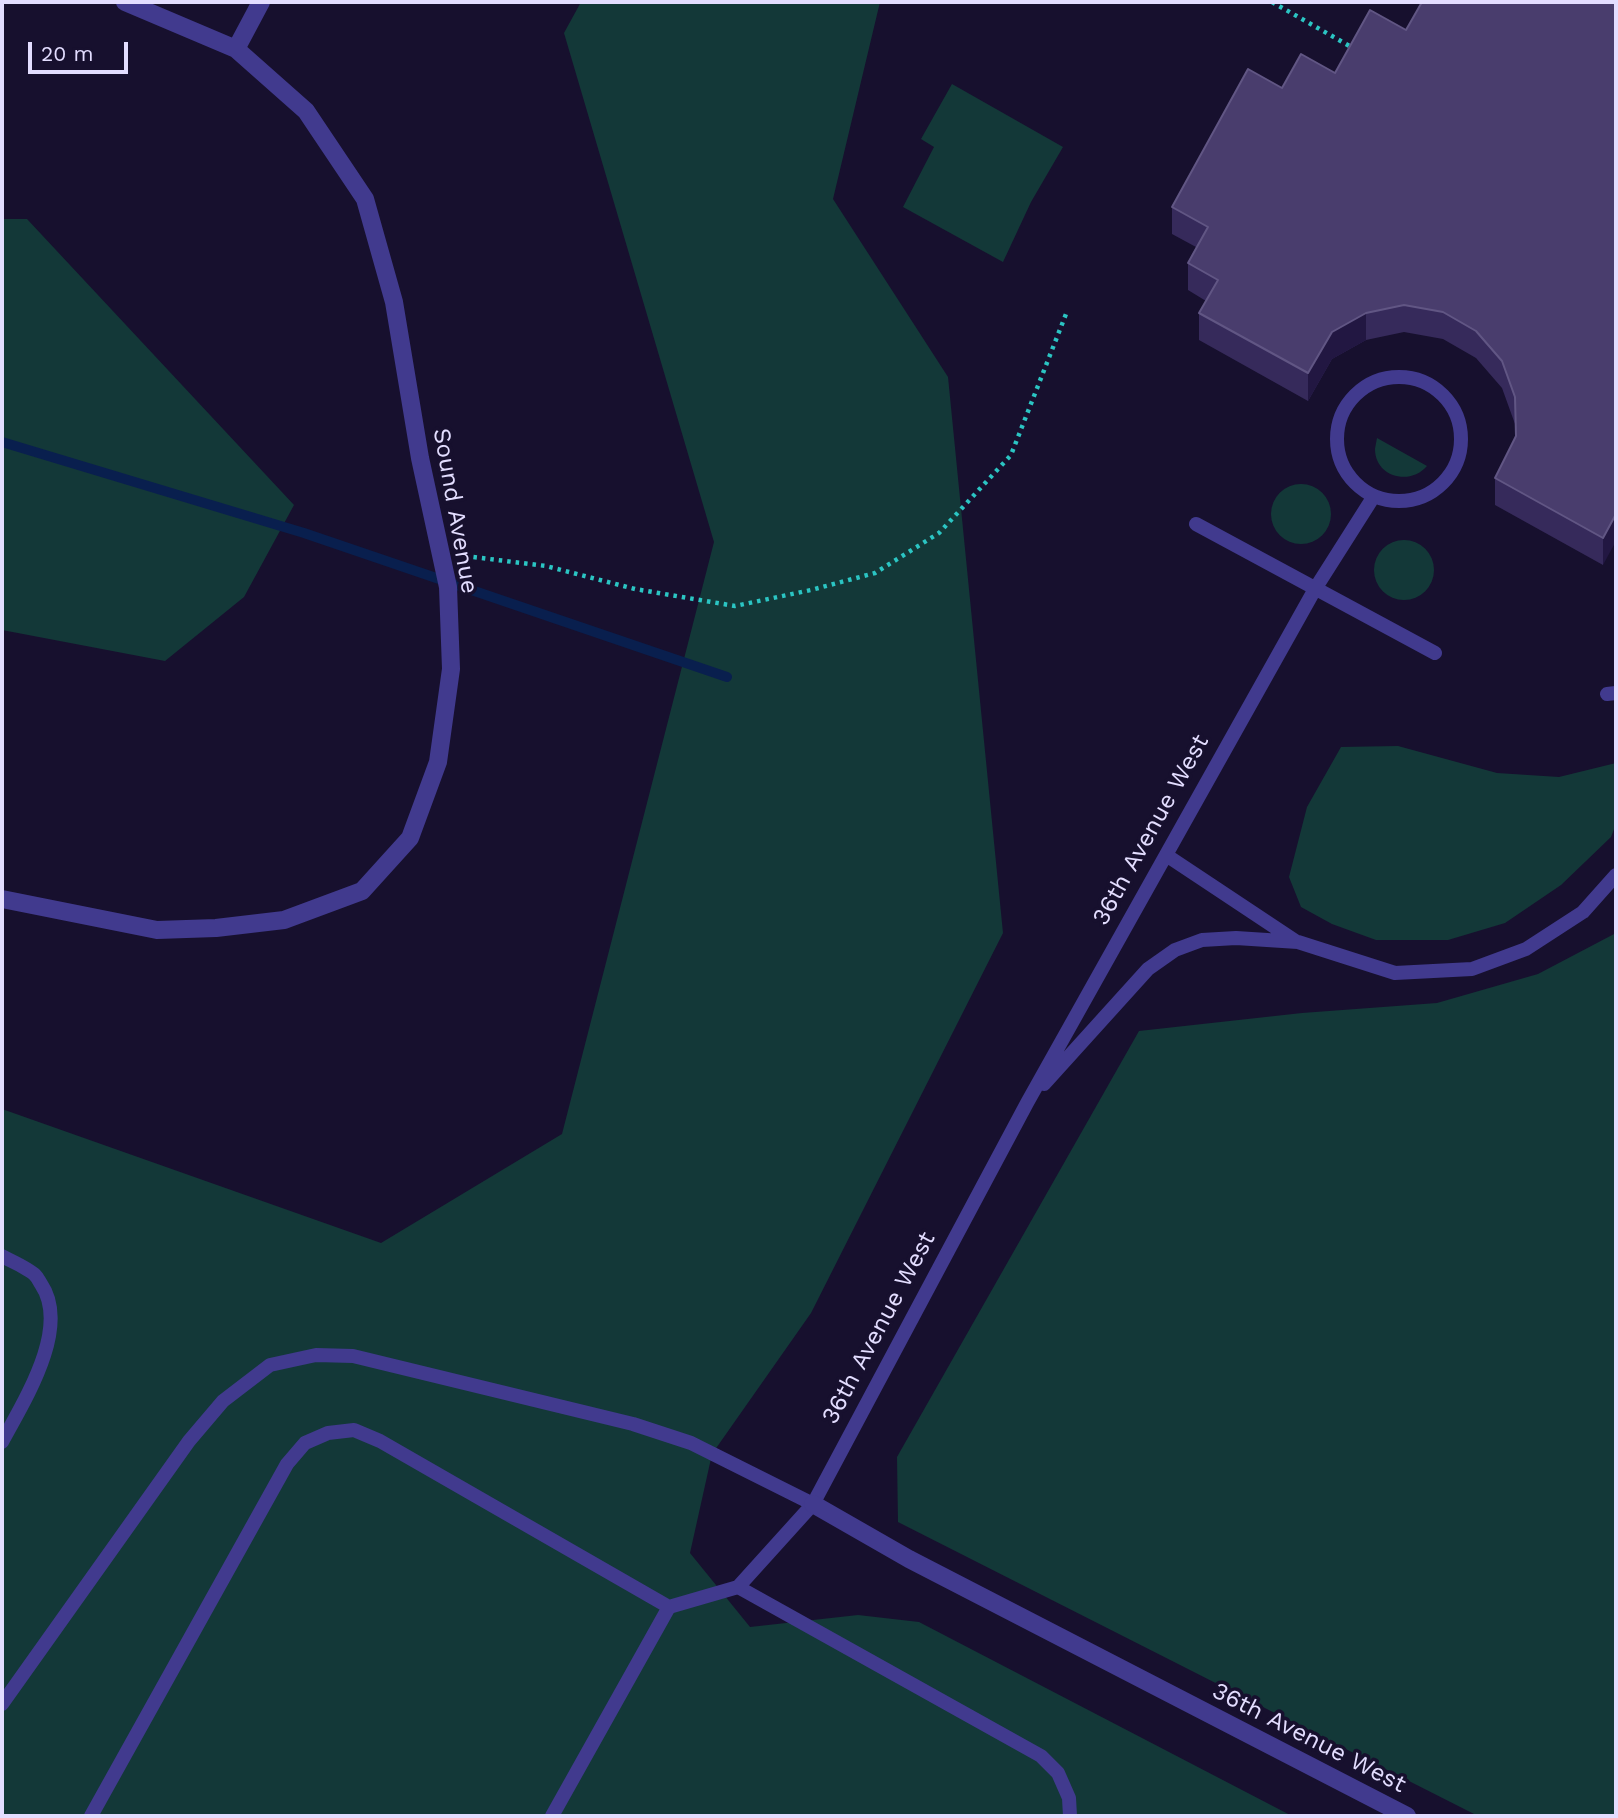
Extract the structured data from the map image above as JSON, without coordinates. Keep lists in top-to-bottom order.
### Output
{
  "streets": {
    "street": ["Sound Avenue", "36th Avenue West"]
  },
  "scale_bar": "20 m"
}
